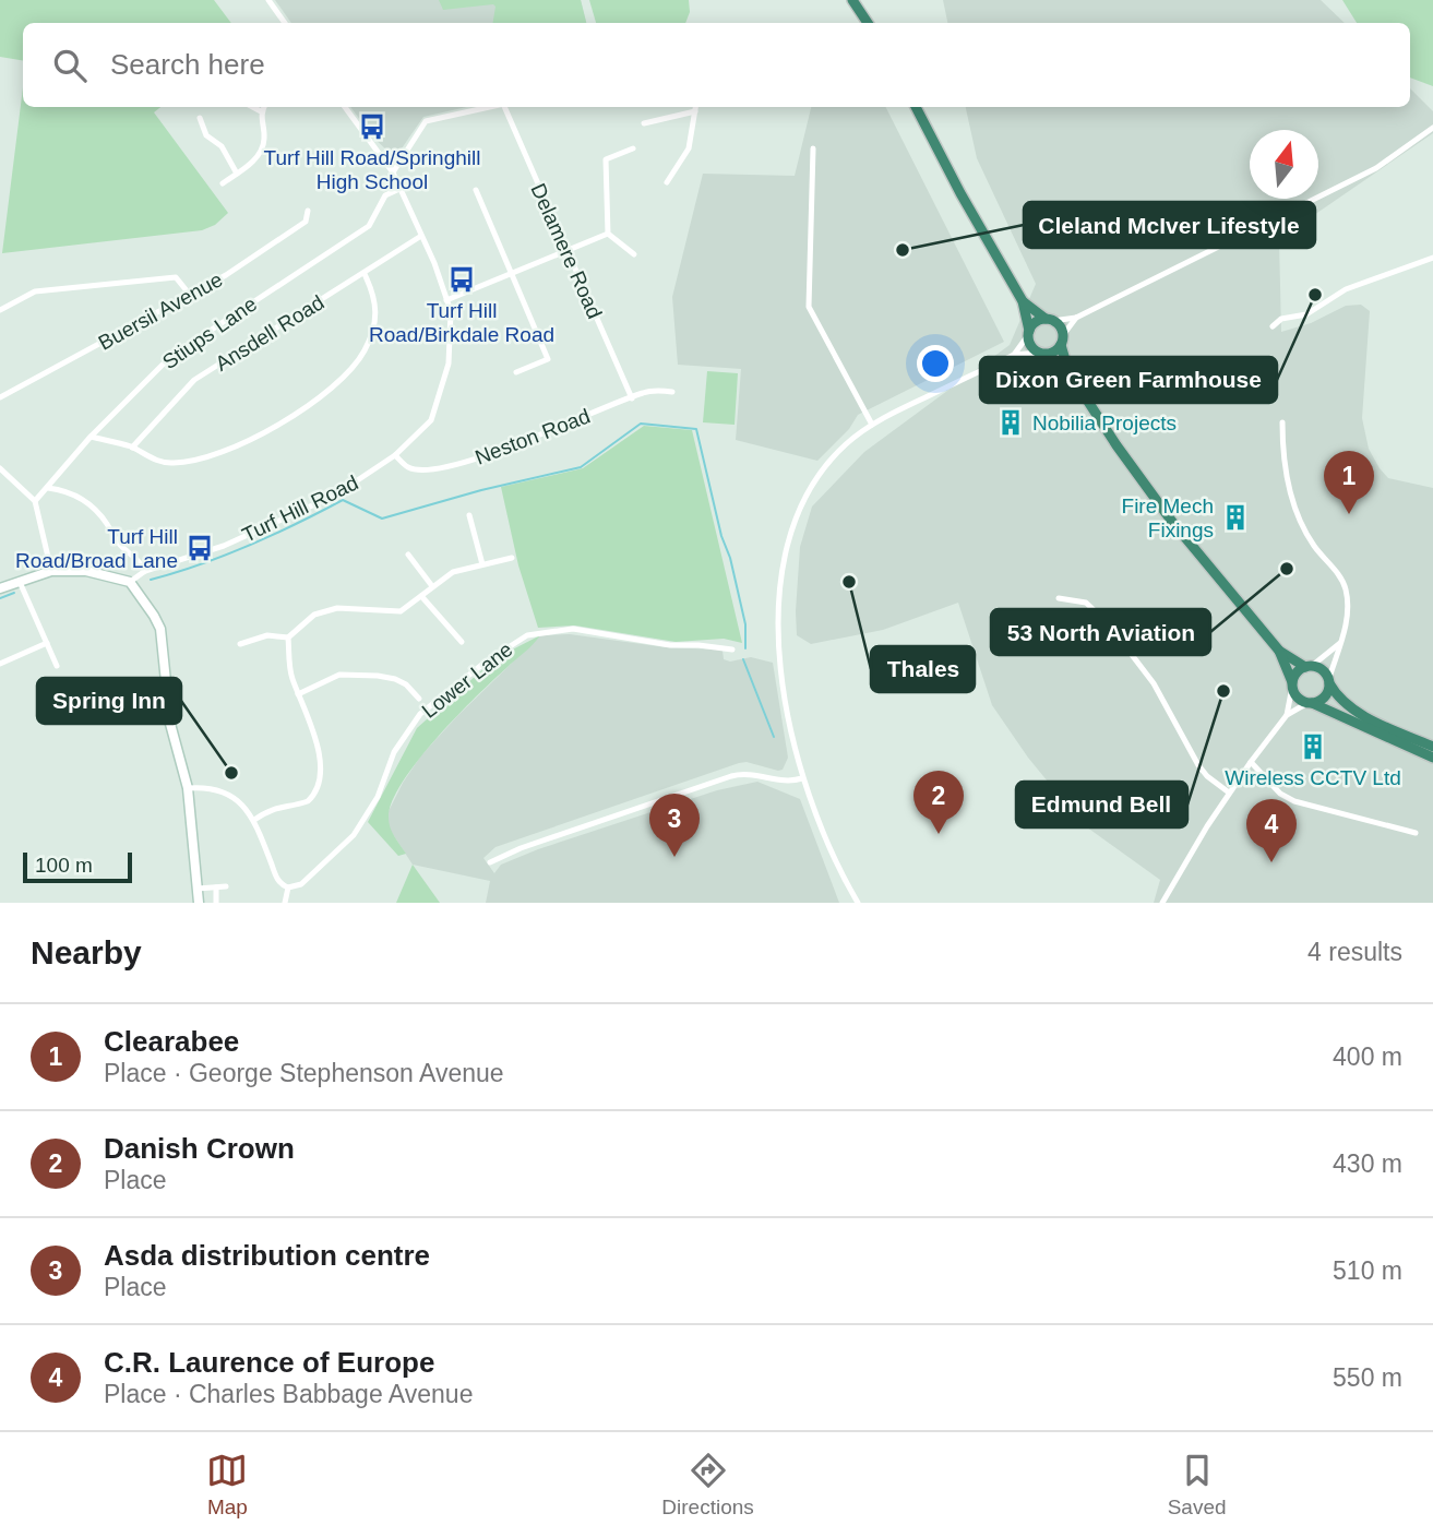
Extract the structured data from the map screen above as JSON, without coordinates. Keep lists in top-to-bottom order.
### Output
{
  "streets": {
    "street": [
      "Delamere Road",
      "Buersil Avenue",
      "Stiups Lane",
      "Ansdell Road",
      "Neston Road",
      "Turf Hill Road",
      "Lower Lane"
    ]
  },
  "crossings": [
    ["Delamere Road", "Neston Road"],
    ["Stiups Lane", "Turf Hill Road"],
    ["Ansdell Road", "Turf Hill Road"],
    ["Neston Road", "Turf Hill Road"]
  ],
  "places": {
    "bus stop": ["Turf Hill Road/Springhill High School", "Turf Hill Road/Birkdale Road", "Turf Hill Road/Broad Lane"],
    "other": [
      "Cleland McIver Lifestyle",
      "Dixon Green Farmhouse",
      "53 North Aviation",
      "Thales",
      "Edmund Bell",
      "Spring Inn"
    ],
    "building": ["Nobilia Projects", "Fire Mech Fixings", "Wireless CCTV Ltd"]
  },
  "scale_bar": "100 m",
  "north": "top",
  "page": {
    "search": "Search here",
    "pins": [
      "1",
      "2",
      "3",
      "4"
    ],
    "scale": "100 m",
    "heading": ["Nearby", "4 results"],
    "list": [
      {
        "mark": "1",
        "name": "Clearabee",
        "note": "Place · George Stephenson Avenue",
        "value": "400 m"
      },
      {
        "mark": "2",
        "name": "Danish Crown",
        "note": "Place",
        "value": "430 m"
      },
      {
        "mark": "3",
        "name": "Asda distribution centre",
        "note": "Place",
        "value": "510 m"
      },
      {
        "mark": "4",
        "name": "C.R. Laurence of Europe",
        "note": "Place · Charles Babbage Avenue",
        "value": "550 m"
      }
    ],
    "nav": ["Map", "Directions", "Saved"]
  }
}
